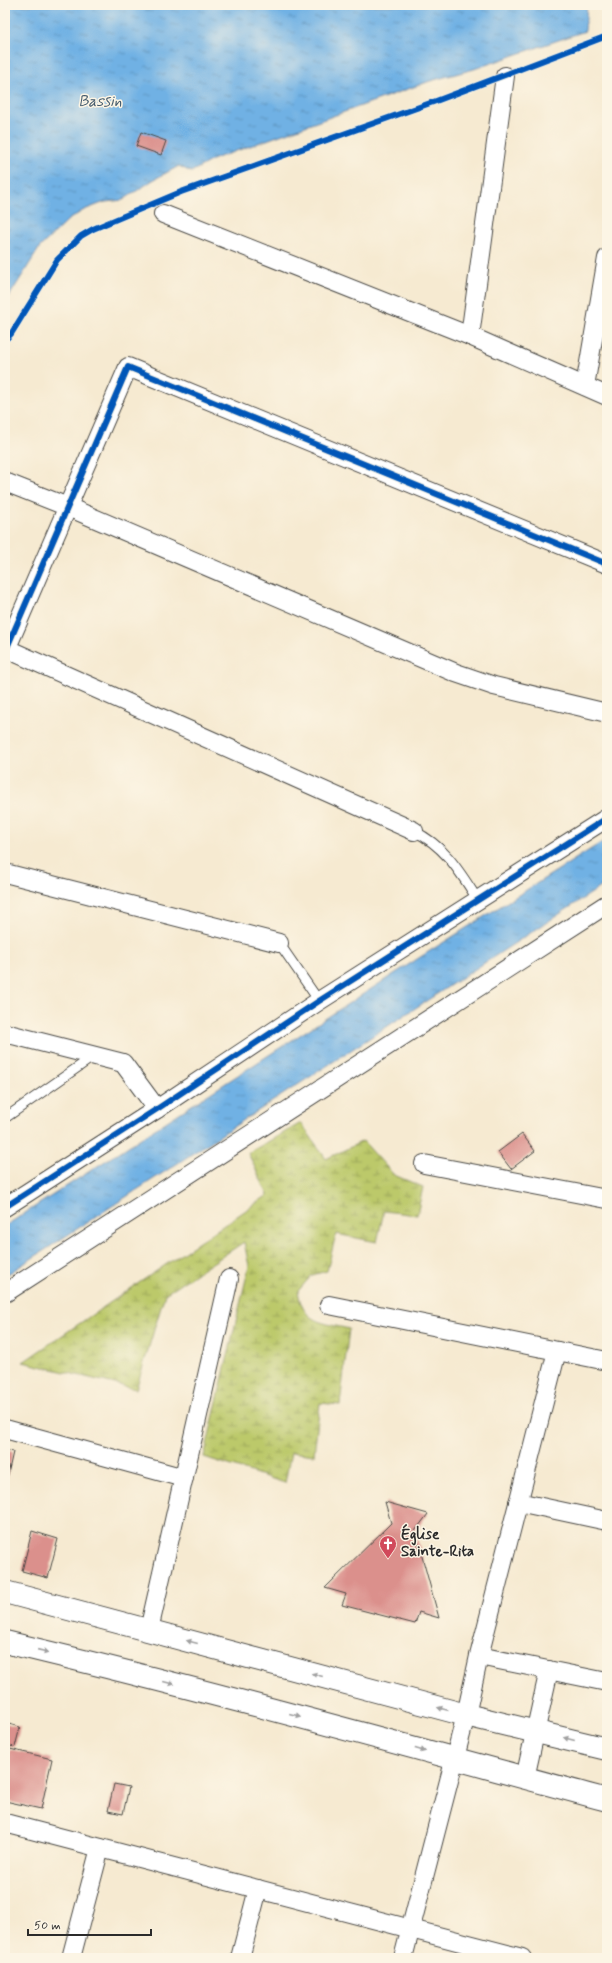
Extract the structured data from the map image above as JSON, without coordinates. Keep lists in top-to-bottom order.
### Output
{
  "water": ["Bassin"],
  "places": {
    "church": ["Église Sainte-Rita"]
  },
  "scale_bar": "50 m"
}
